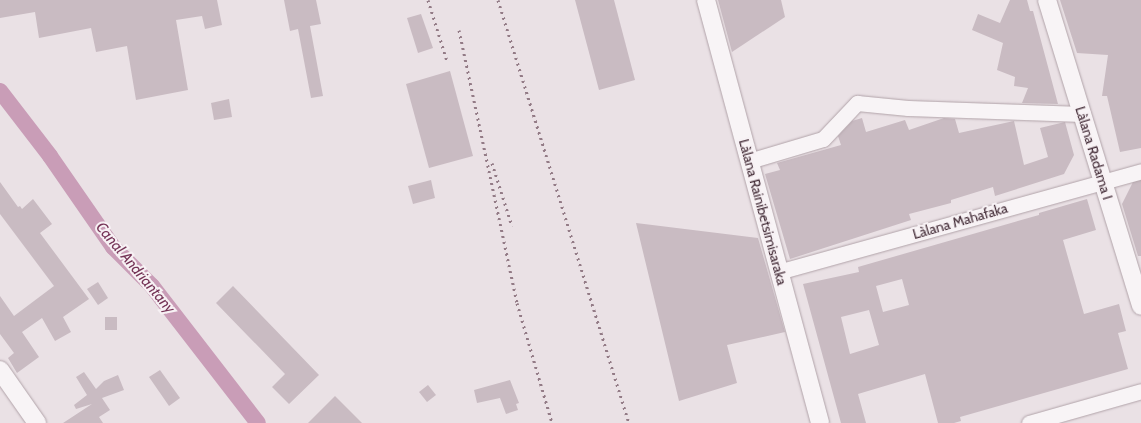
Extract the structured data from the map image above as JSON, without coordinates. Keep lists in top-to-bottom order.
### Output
{
  "streets": {
    "street": ["Làlana Radama I", "Làlana Rainibetsimisaraka", "Làlana Mahafaka"]
  },
  "crossings": [
    ["Làlana Radama I", "Làlana Mahafaka"],
    ["Làlana Rainibetsimisaraka", "Làlana Mahafaka"]
  ],
  "water": ["Canal Andriantany"]
}
